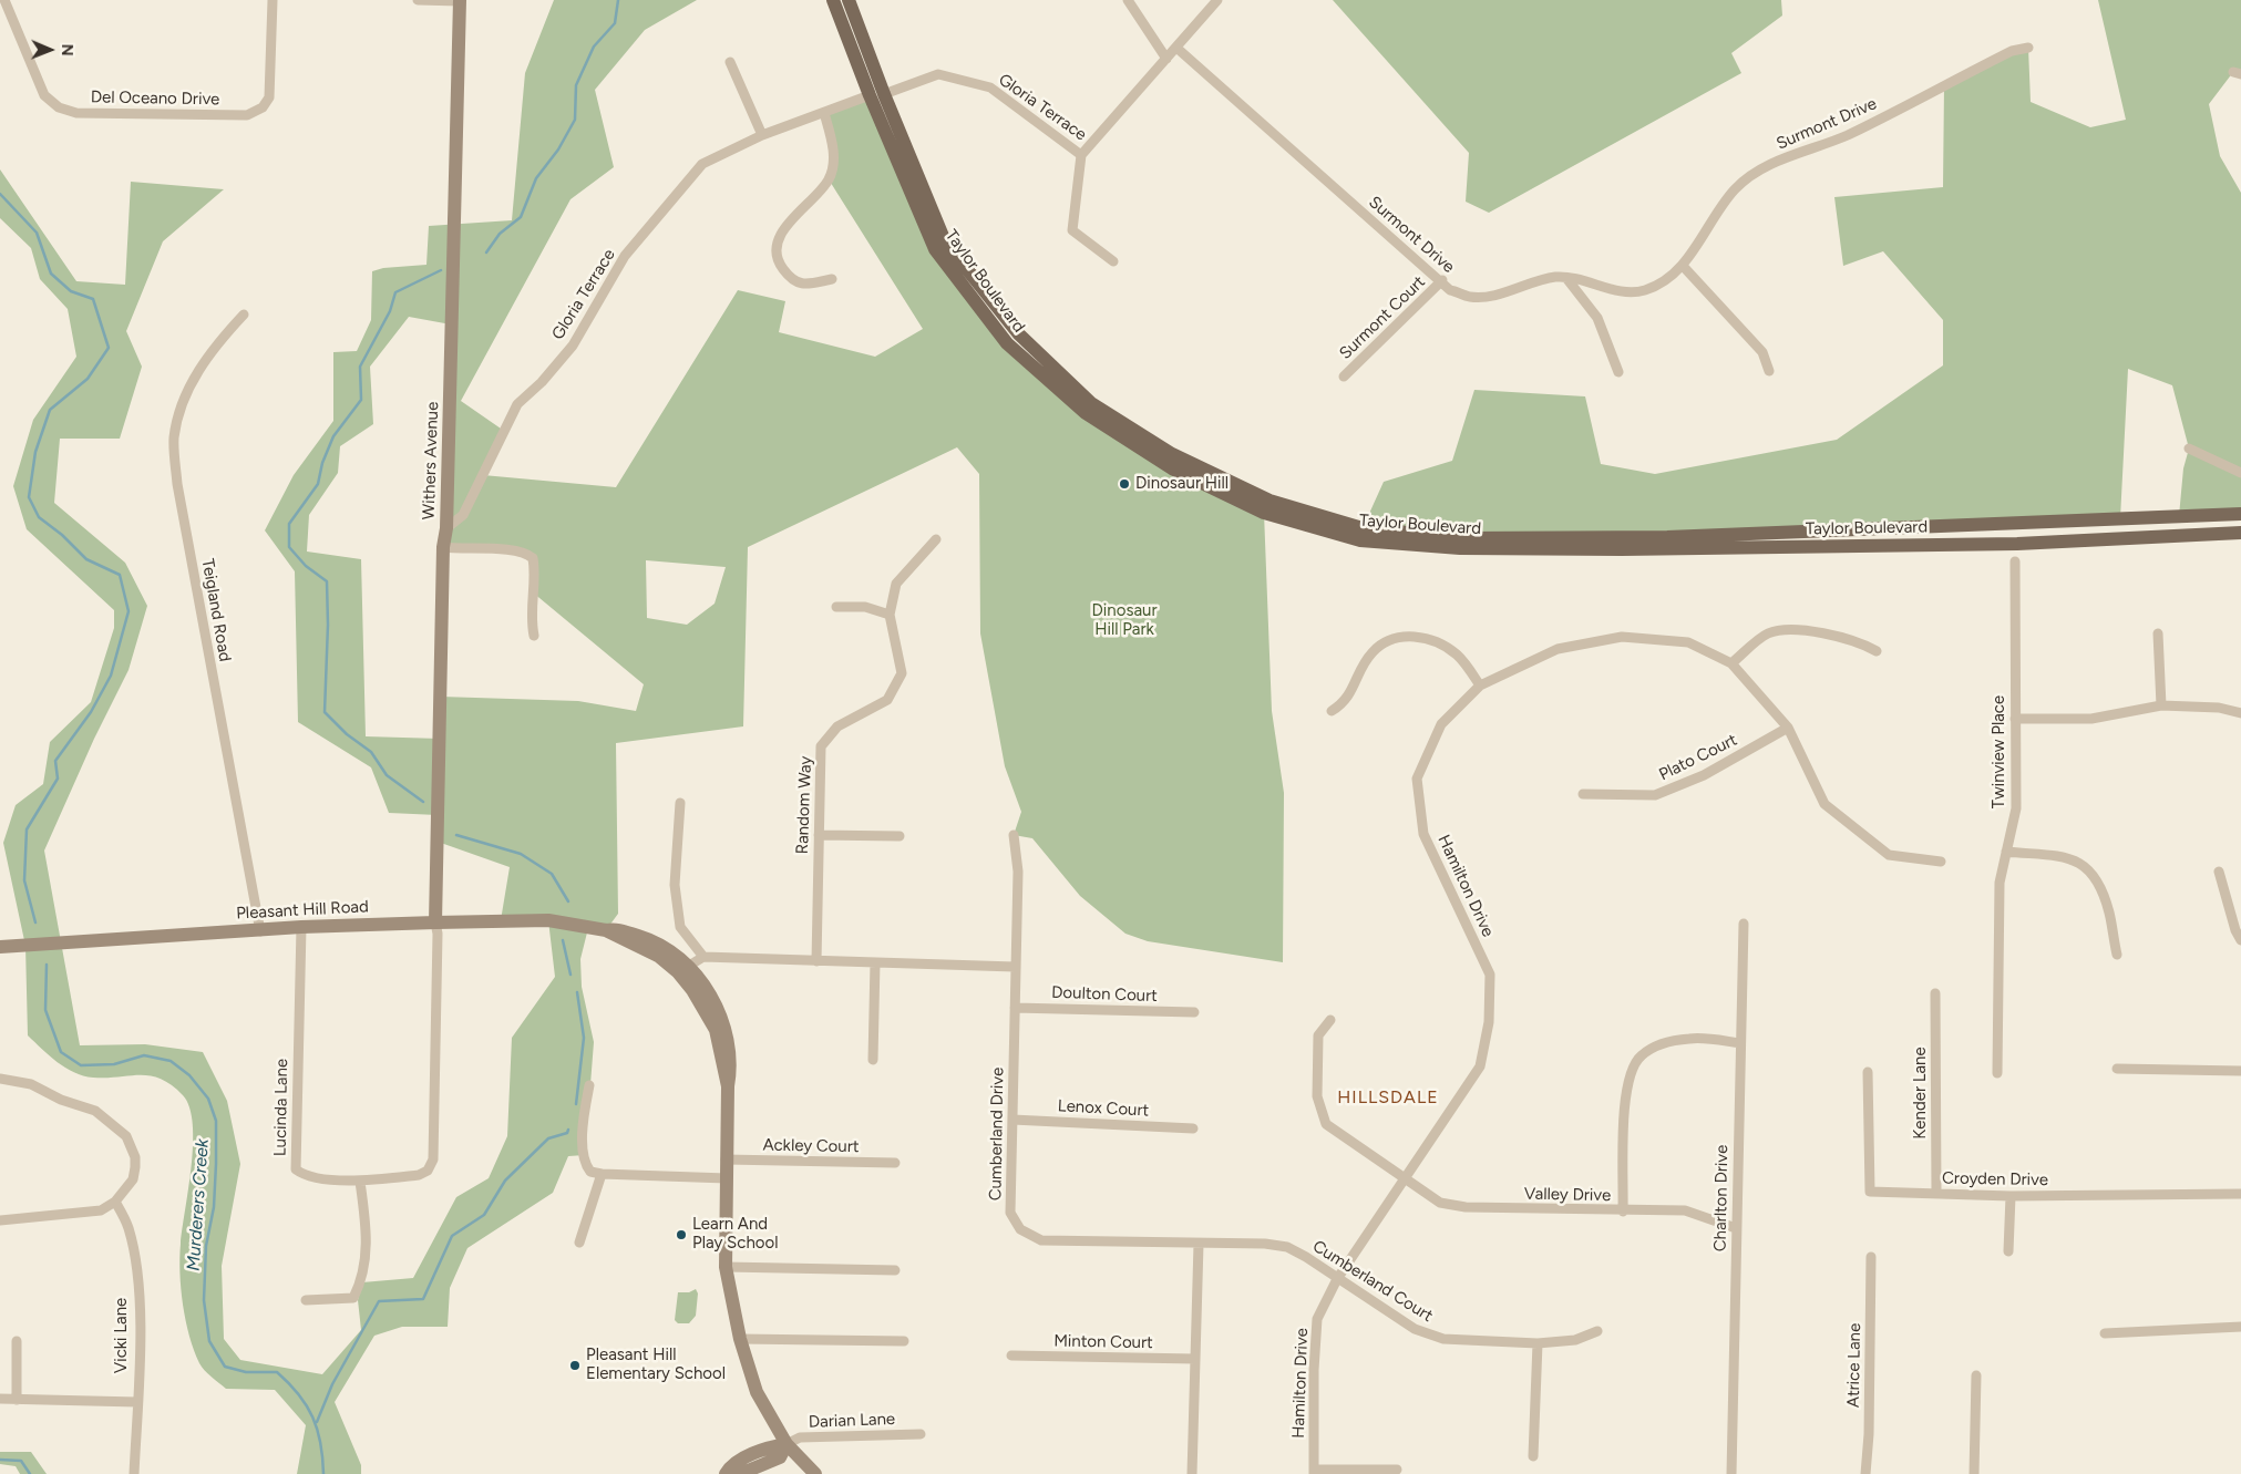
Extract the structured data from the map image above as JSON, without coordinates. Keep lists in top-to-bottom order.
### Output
{
  "streets": {
    "main road": ["Taylor Boulevard"],
    "street": [
      "Del Oceano Drive",
      "Gloria Terrace",
      "Surmont Drive",
      "Surmont Court",
      "Withers Avenue",
      "Teigland Road",
      "Twinview Place",
      "Plato Court",
      "Random Way",
      "Hamilton Drive",
      "Pleasant Hill Road",
      "Doulton Court",
      "Kender Lane",
      "Lucinda Lane",
      "Lenox Court",
      "Cumberland Drive",
      "Ackley Court",
      "Croyden Drive",
      "Valley Drive",
      "Charlton Drive",
      "Cumberland Court",
      "Vicki Lane",
      "Minton Court",
      "Atrice Lane",
      "Darian Lane"
    ]
  },
  "crossings": [
    ["Gloria Terrace", "Surmont Drive"],
    ["Gloria Terrace", "Taylor Boulevard"],
    ["Gloria Terrace", "Withers Avenue"],
    ["Surmont Drive", "Surmont Court"],
    ["Withers Avenue", "Pleasant Hill Road"],
    ["Withers Avenue", "Lucinda Lane"],
    ["Teigland Road", "Pleasant Hill Road"],
    ["Plato Court", "Hamilton Drive"],
    ["Hamilton Drive", "Valley Drive"],
    ["Hamilton Drive", "Cumberland Court"],
    ["Pleasant Hill Road", "Lucinda Lane"],
    ["Pleasant Hill Road", "Ackley Court"],
    ["Pleasant Hill Road", "Darian Lane"],
    ["Doulton Court", "Cumberland Drive"],
    ["Kender Lane", "Croyden Drive"],
    ["Lenox Court", "Cumberland Drive"],
    ["Cumberland Drive", "Cumberland Court"],
    ["Valley Drive", "Charlton Drive"]
  ],
  "districts": ["HILLSDALE"],
  "water": ["Murderers Creek"],
  "parks": ["Dinosaur Hill Park"],
  "places": ["Dinosaur Hill", "Learn And Play School", "Pleasant Hill Elementary School"],
  "north": "right"
}
